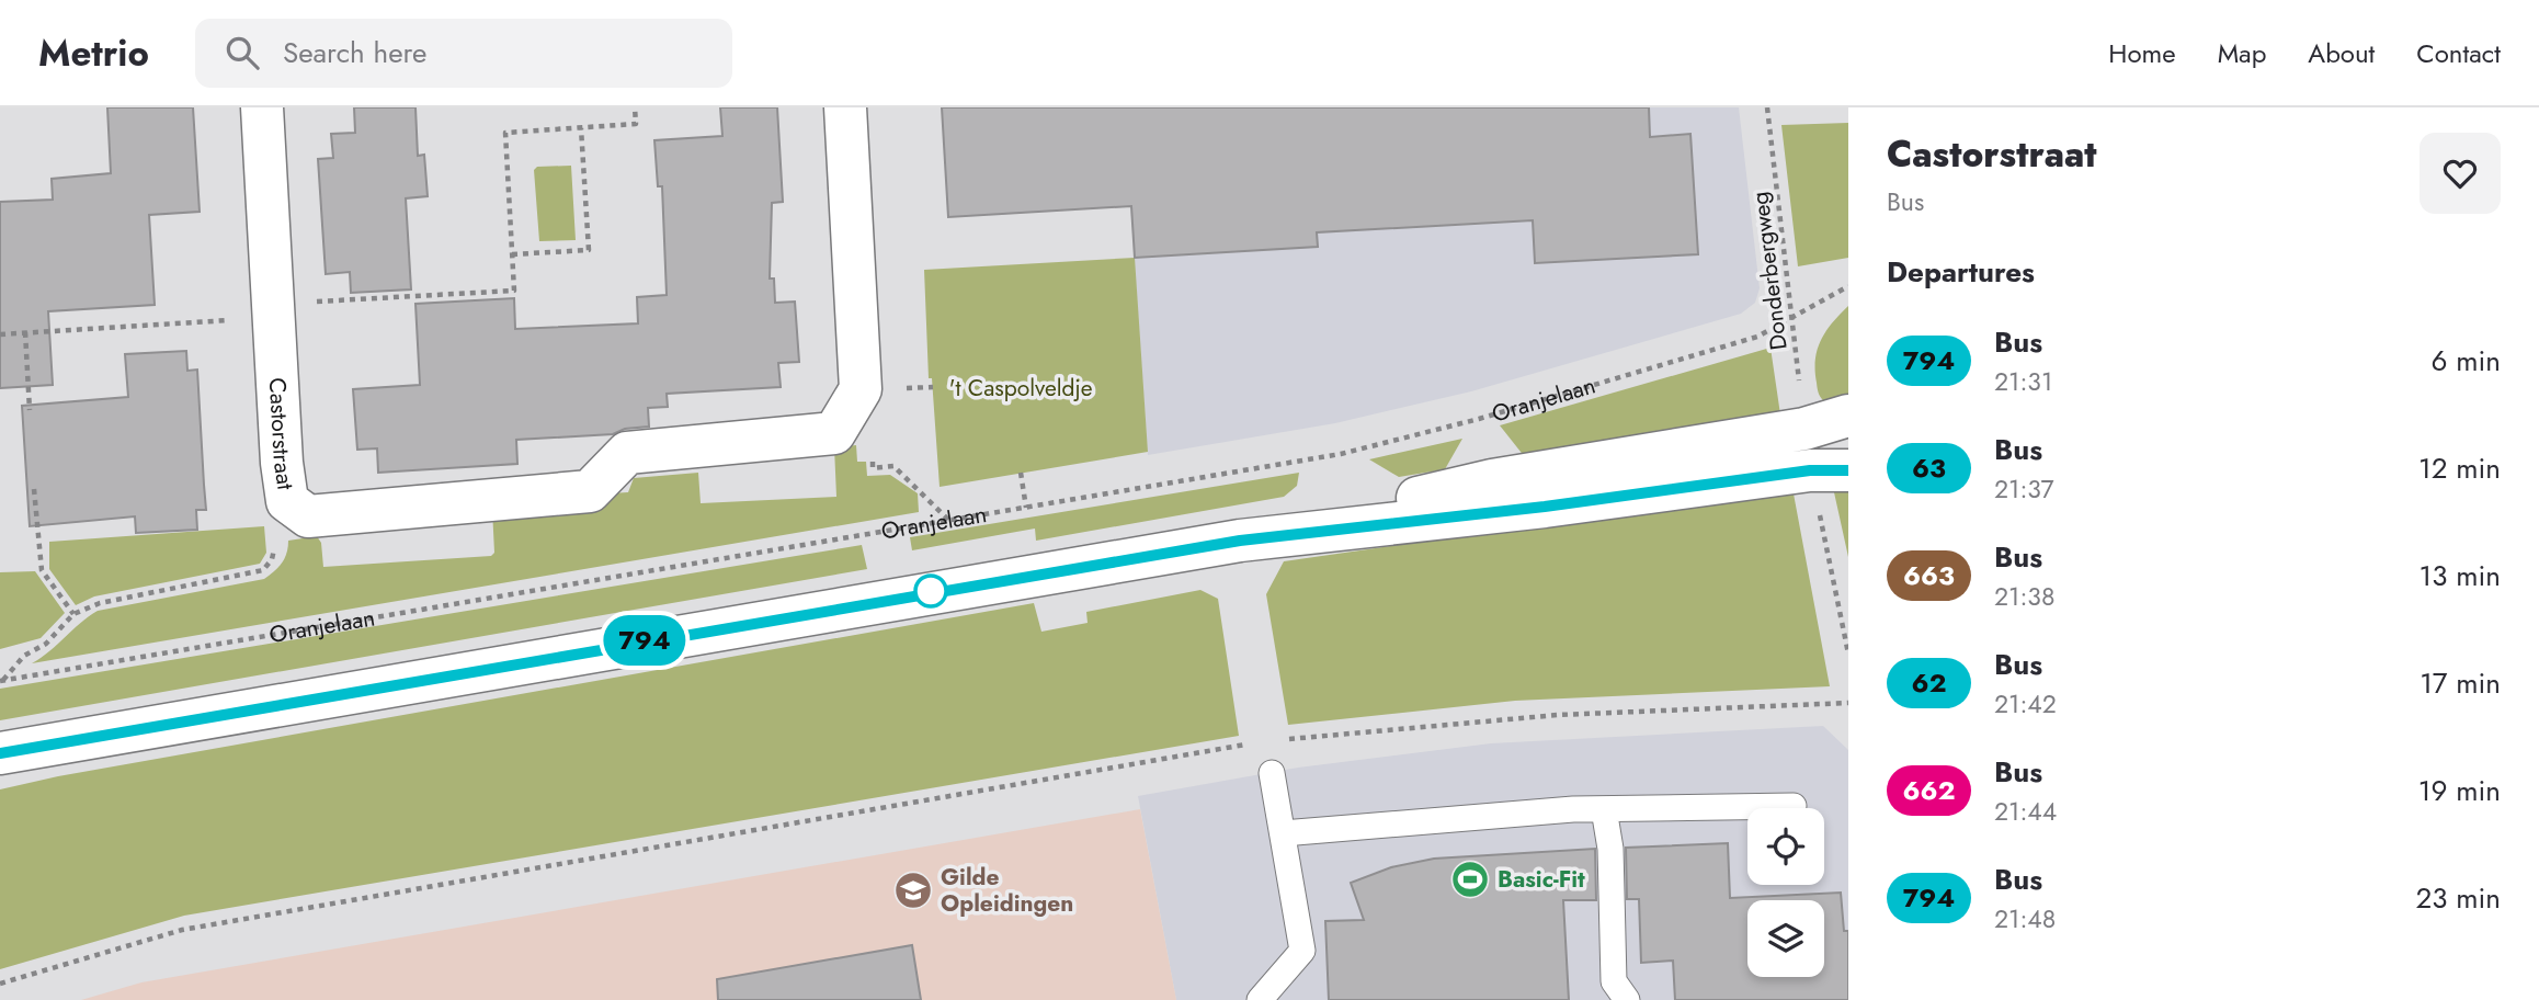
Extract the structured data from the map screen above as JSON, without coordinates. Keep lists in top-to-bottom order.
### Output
{
  "streets": {
    "street": ["Castorstraat"],
    "path": ["Donderbergweg", "Oranjelaan"]
  },
  "crossings": [
    ["Donderbergweg", "Oranjelaan"]
  ],
  "parks": ["'t Caspolveldje"],
  "places": {
    "sports": ["Basic-Fit"],
    "school or university": ["Gilde Opleidingen"]
  },
  "lines": ["bus line 794"],
  "page": {
    "header": "Metrio",
    "search": "Search here",
    "nav": [
      "Home",
      "Map",
      "About",
      "Contact"
    ],
    "on_map": "794",
    "heading": [
      ["Castorstraat", "Bus"],
      "Departures"
    ],
    "list": [
      {
        "mark": "794",
        "name": "Bus",
        "note": "21:31",
        "value": "6 min"
      },
      {
        "mark": "63",
        "name": "Bus",
        "note": "21:37",
        "value": "12 min"
      },
      {
        "mark": "663",
        "name": "Bus",
        "note": "21:38",
        "value": "13 min"
      },
      {
        "mark": "62",
        "name": "Bus",
        "note": "21:42",
        "value": "17 min"
      },
      {
        "mark": "662",
        "name": "Bus",
        "note": "21:44",
        "value": "19 min"
      },
      {
        "mark": "794",
        "name": "Bus",
        "note": "21:48",
        "value": "23 min"
      }
    ]
  }
}
